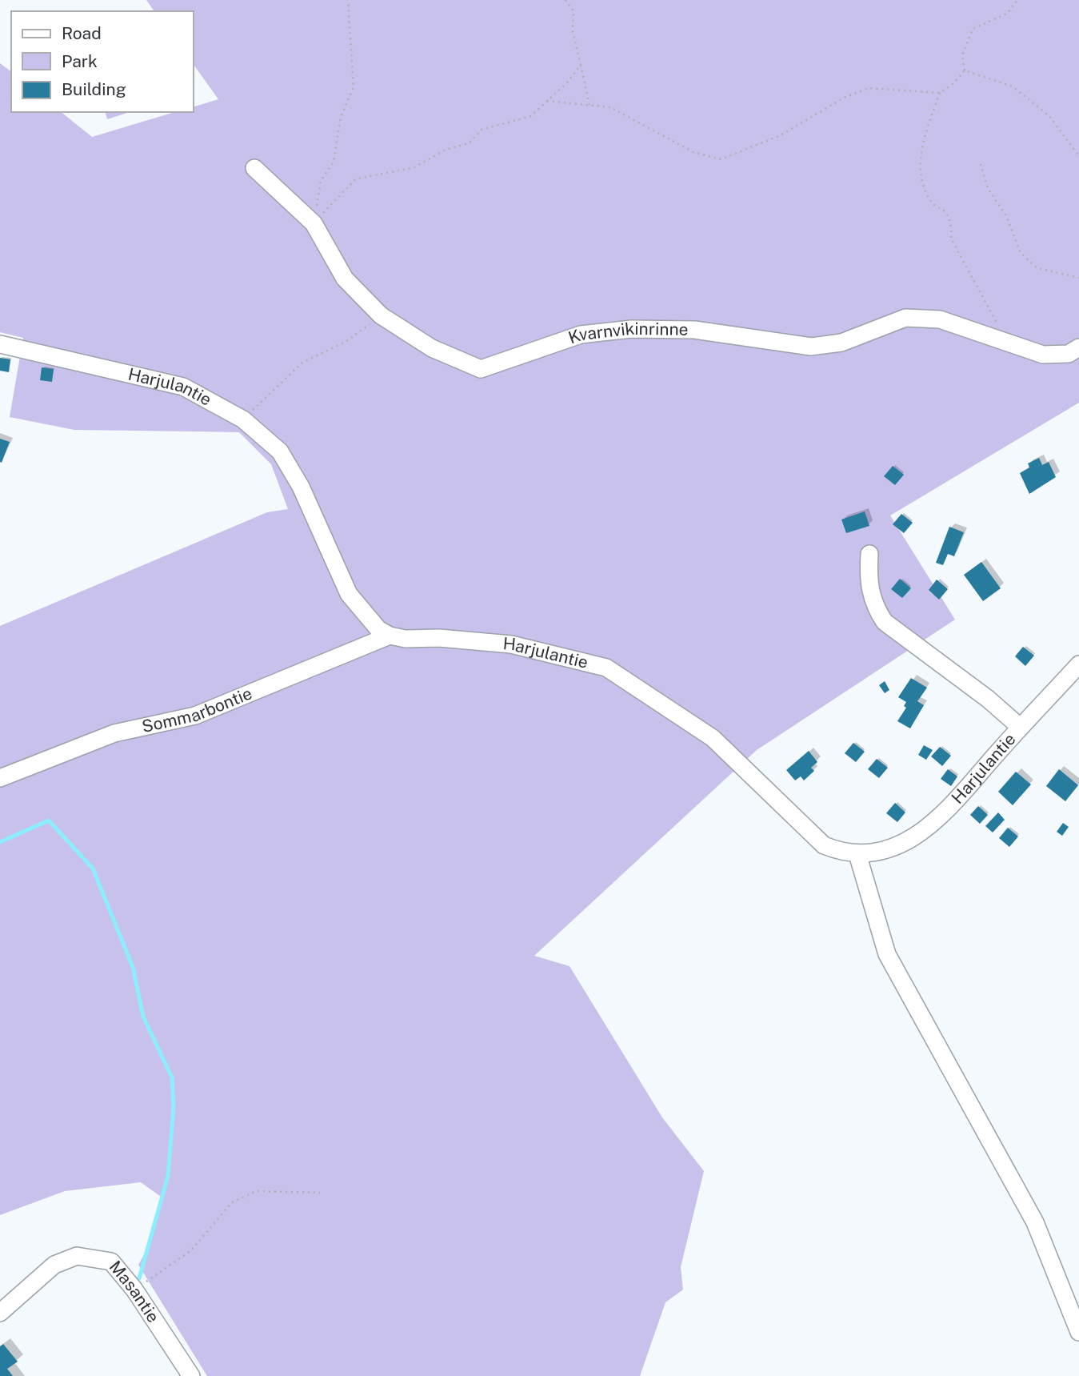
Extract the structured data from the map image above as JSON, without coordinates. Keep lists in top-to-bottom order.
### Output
{
  "streets": {
    "street": [
      "Kvarnvikinrinne",
      "Harjulantie",
      "Sommarbontie",
      "Masantie"
    ]
  },
  "crossings": [
    ["Harjulantie", "Sommarbontie"]
  ],
  "legend": ["Road", "Park", "Building"]
}
